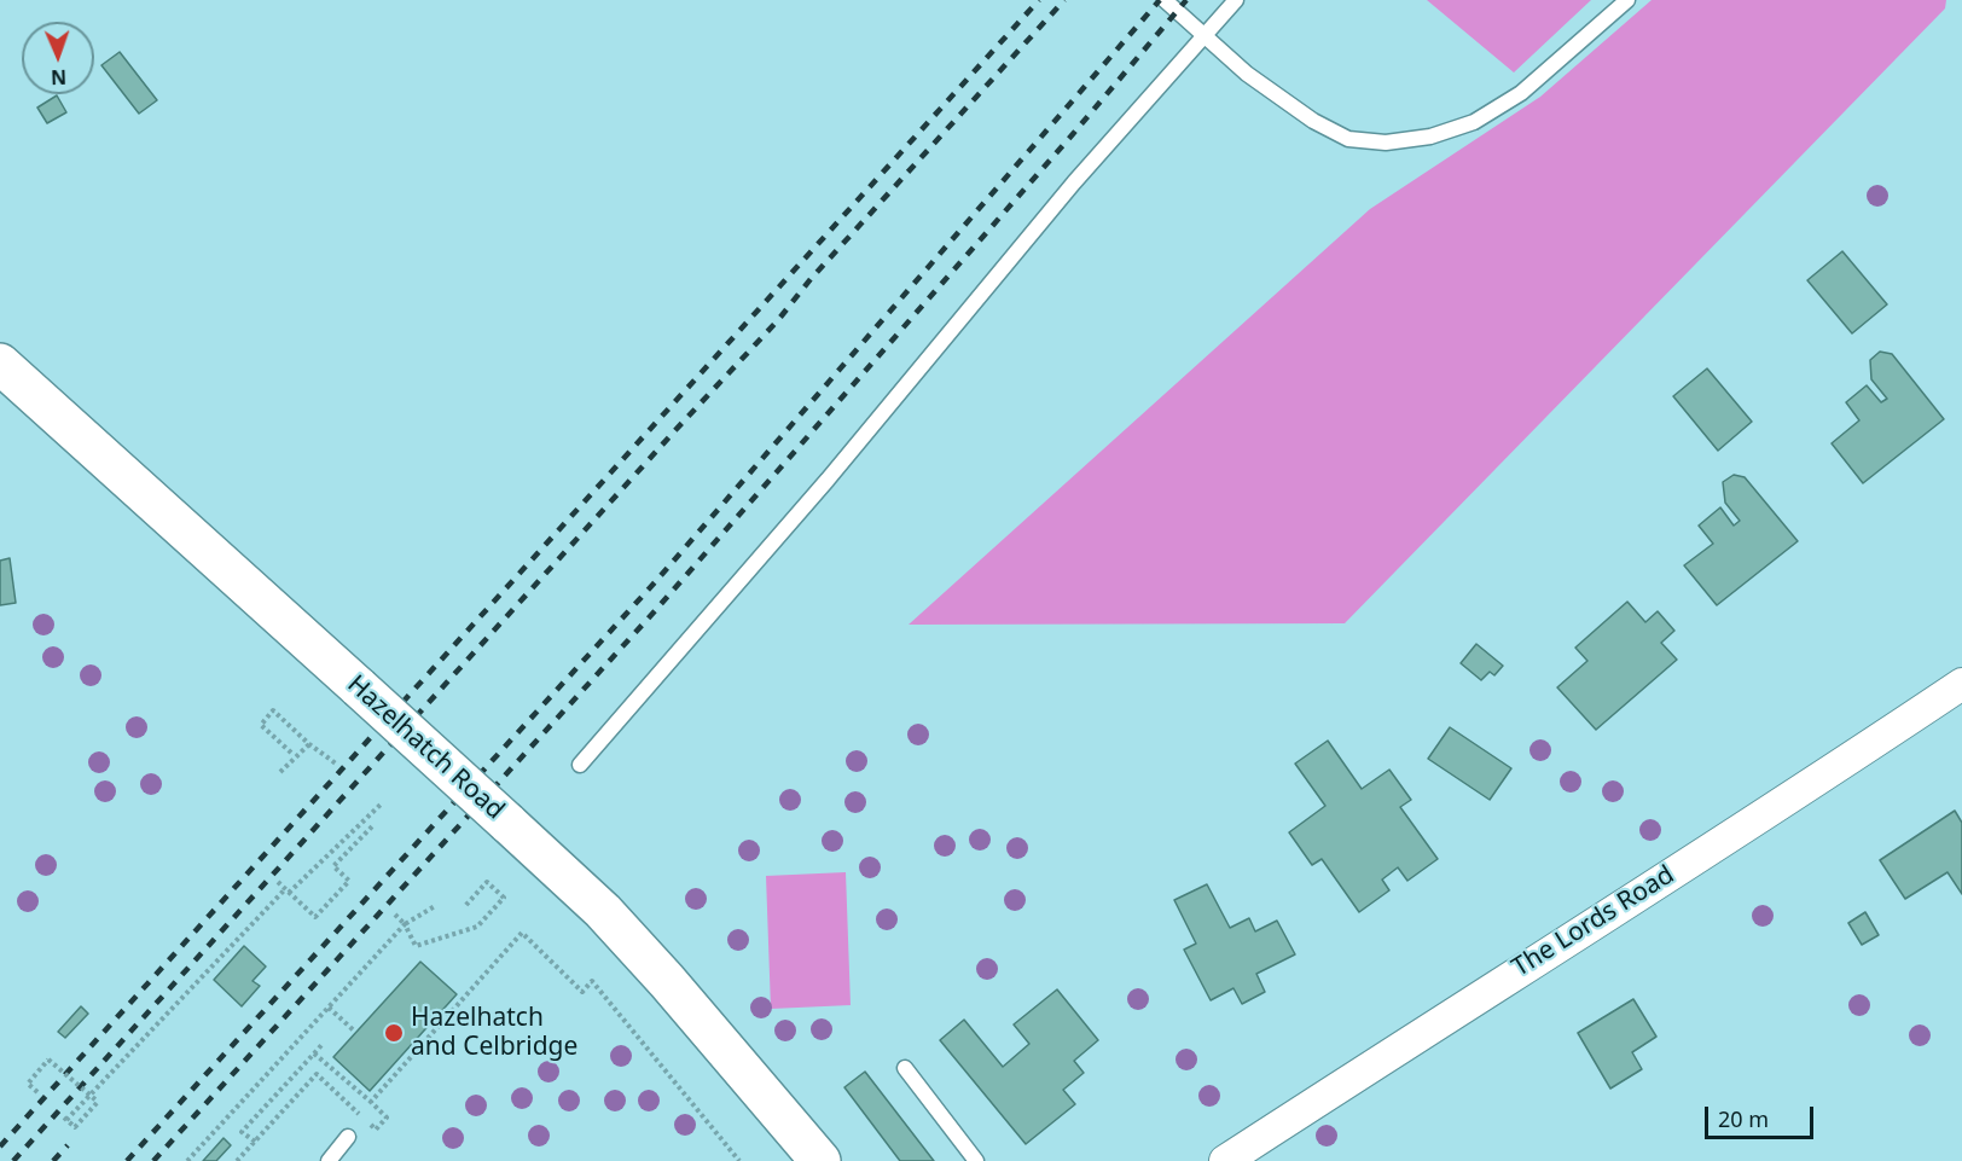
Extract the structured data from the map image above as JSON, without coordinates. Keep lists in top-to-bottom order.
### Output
{
  "streets": {
    "main road": ["Hazelhatch Road"],
    "street": ["The Lords Road"]
  },
  "places": ["Hazelhatch and Celbridge"],
  "scale_bar": "20 m",
  "north": "bottom"
}
